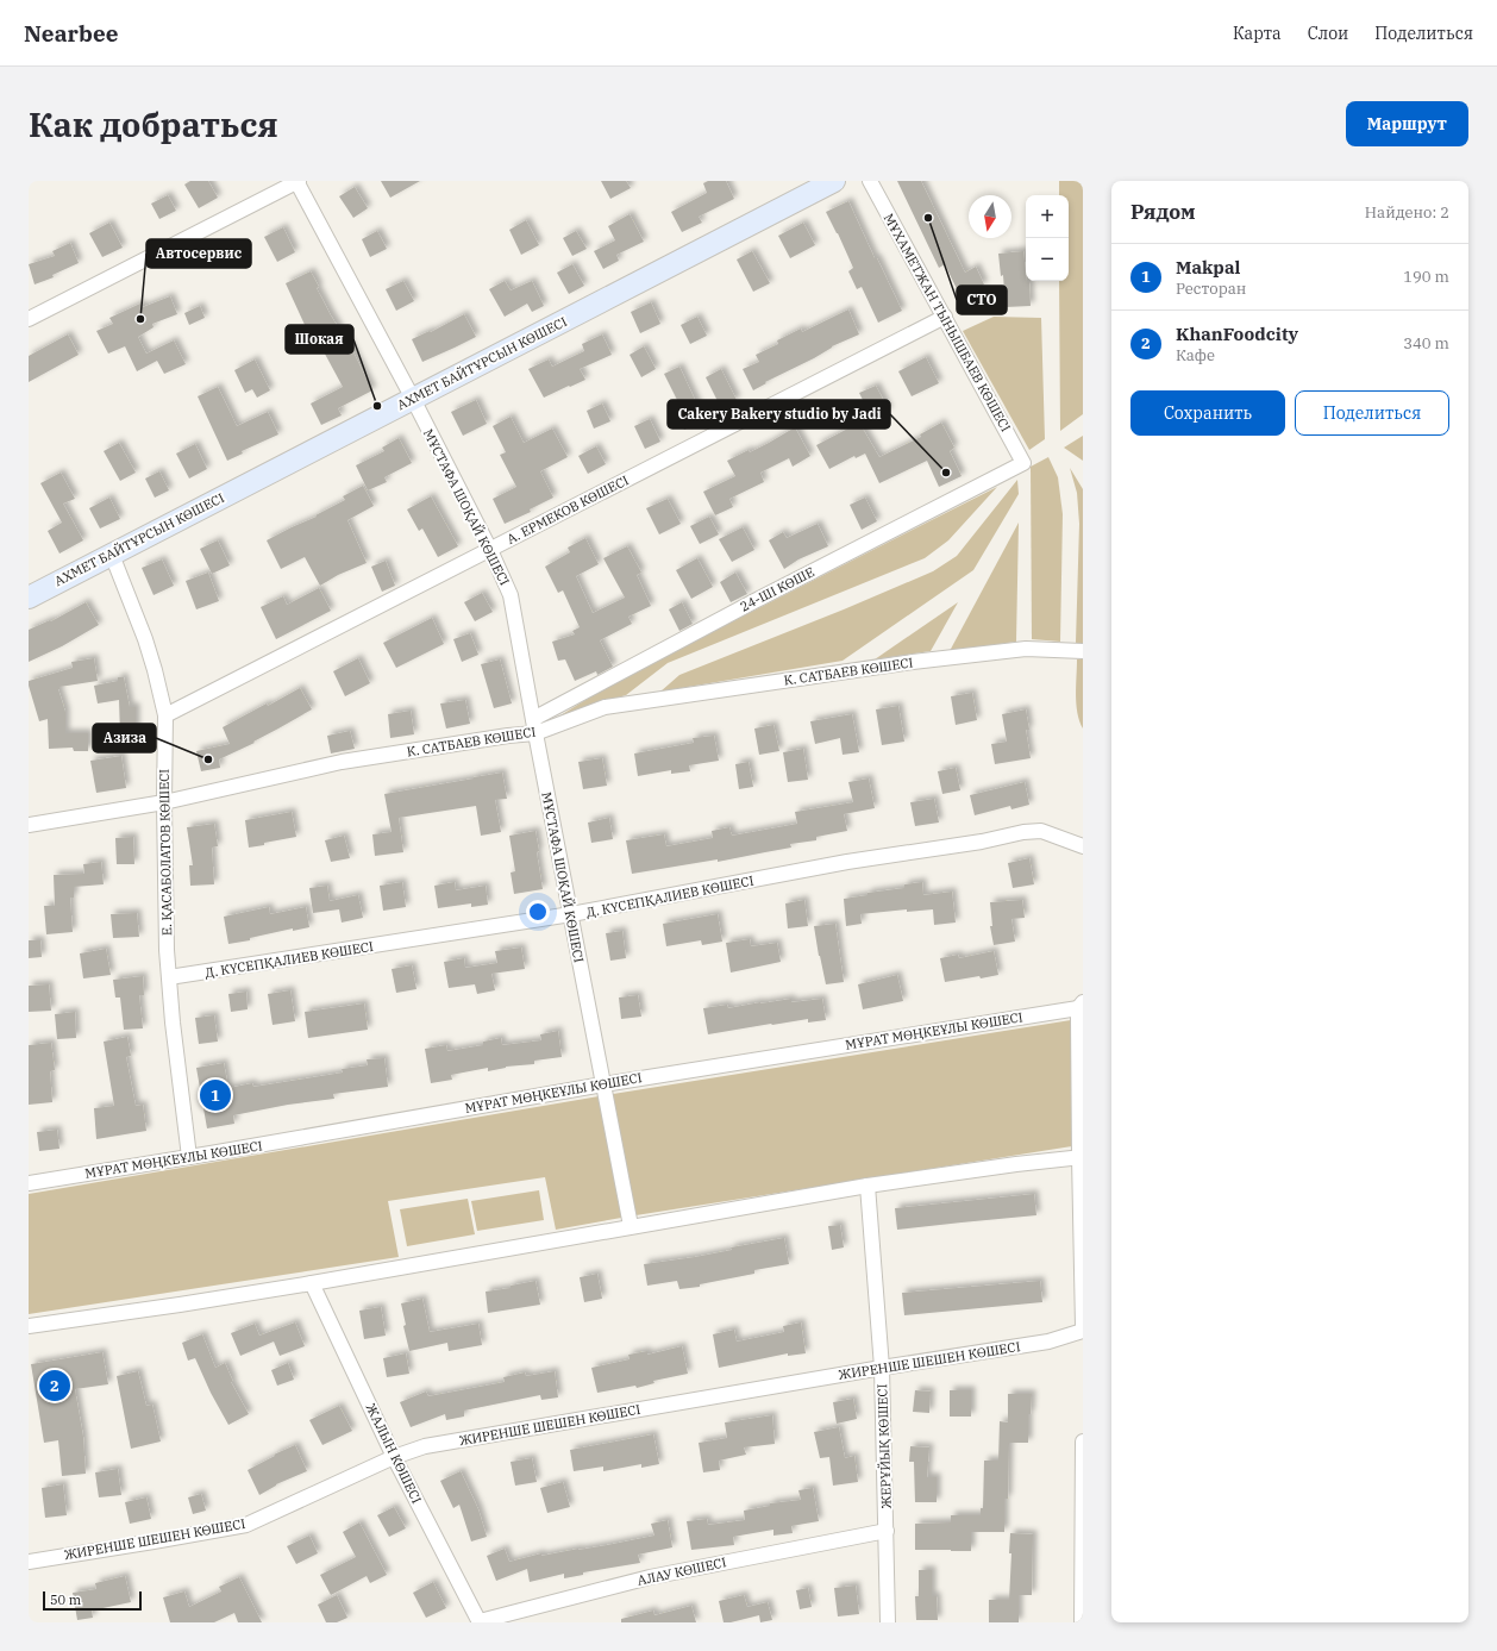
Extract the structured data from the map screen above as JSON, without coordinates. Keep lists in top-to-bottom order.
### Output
{
  "streets": {
    "street": [
      "МҰХАМЕТЖАН ТЫНЫШБАЕВ КӨШЕСІ",
      "АХМЕТ БАЙТҰРСЫН КӨШЕСІ",
      "МҰСТАФА ШОҚАЙ КӨШЕСІ",
      "А. ЕРМЕКОВ КӨШЕСІ",
      "24-ШІ КӨШЕ",
      "К. САТБАЕВ КӨШЕСІ",
      "Е. ҚАСАБОЛАТОВ КӨШЕСІ",
      "Д. КҮСЕПҚАЛИЕВ КӨШЕСІ",
      "МҰРАТ МӨҢКЕҰЛЫ КӨШЕСІ",
      "ЖИРЕНШЕ ШЕШЕН КӨШЕСІ",
      "ЖЕРҰЙЫҚ КӨШЕСІ",
      "ЖАЛЫН КӨШЕСІ",
      "АЛАУ КӨШЕСІ"
    ]
  },
  "crossings": [
    ["МҰХАМЕТЖАН ТЫНЫШБАЕВ КӨШЕСІ", "А. ЕРМЕКОВ КӨШЕСІ"],
    ["МҰХАМЕТЖАН ТЫНЫШБАЕВ КӨШЕСІ", "24-ШІ КӨШЕ"],
    ["АХМЕТ БАЙТҰРСЫН КӨШЕСІ", "МҰСТАФА ШОҚАЙ КӨШЕСІ"],
    ["АХМЕТ БАЙТҰРСЫН КӨШЕСІ", "Е. ҚАСАБОЛАТОВ КӨШЕСІ"],
    ["МҰСТАФА ШОҚАЙ КӨШЕСІ", "А. ЕРМЕКОВ КӨШЕСІ"],
    ["МҰСТАФА ШОҚАЙ КӨШЕСІ", "24-ШІ КӨШЕ"],
    ["МҰСТАФА ШОҚАЙ КӨШЕСІ", "К. САТБАЕВ КӨШЕСІ"],
    ["МҰСТАФА ШОҚАЙ КӨШЕСІ", "Д. КҮСЕПҚАЛИЕВ КӨШЕСІ"],
    ["МҰСТАФА ШОҚАЙ КӨШЕСІ", "МҰРАТ МӨҢКЕҰЛЫ КӨШЕСІ"],
    ["А. ЕРМЕКОВ КӨШЕСІ", "Е. ҚАСАБОЛАТОВ КӨШЕСІ"],
    ["К. САТБАЕВ КӨШЕСІ", "Е. ҚАСАБОЛАТОВ КӨШЕСІ"],
    ["Е. ҚАСАБОЛАТОВ КӨШЕСІ", "Д. КҮСЕПҚАЛИЕВ КӨШЕСІ"],
    ["Е. ҚАСАБОЛАТОВ КӨШЕСІ", "МҰРАТ МӨҢКЕҰЛЫ КӨШЕСІ"],
    ["ЖИРЕНШЕ ШЕШЕН КӨШЕСІ", "ЖЕРҰЙЫҚ КӨШЕСІ"],
    ["ЖИРЕНШЕ ШЕШЕН КӨШЕСІ", "ЖАЛЫН КӨШЕСІ"],
    ["ЖЕРҰЙЫҚ КӨШЕСІ", "АЛАУ КӨШЕСІ"],
    ["ЖАЛЫН КӨШЕСІ", "АЛАУ КӨШЕСІ"]
  ],
  "places": [
    "СТО",
    "Автосервис",
    "Шокая",
    "Cakery Bakery studio by Jadi",
    "Азиза"
  ],
  "scale_bar": "50 m",
  "north": "bottom",
  "page": {
    "header": "Nearbee",
    "nav": ["Карта", "Слои", "Поделиться"],
    "buttons": [
      "Маршрут",
      ["Сохранить", "Поделиться"]
    ],
    "title": "Как добраться",
    "heading": ["Рядом", "Найдено: 2"],
    "map_buttons": ["+", "−"],
    "list": [
      {
        "mark": "1",
        "name": "Makpal",
        "note": "Ресторан",
        "value": "190 m"
      },
      {
        "mark": "2",
        "name": "KhanFoodcity",
        "note": "Кафе",
        "value": "340 m"
      }
    ],
    "pins": ["1", "2"],
    "scale": "50 m"
  }
}
